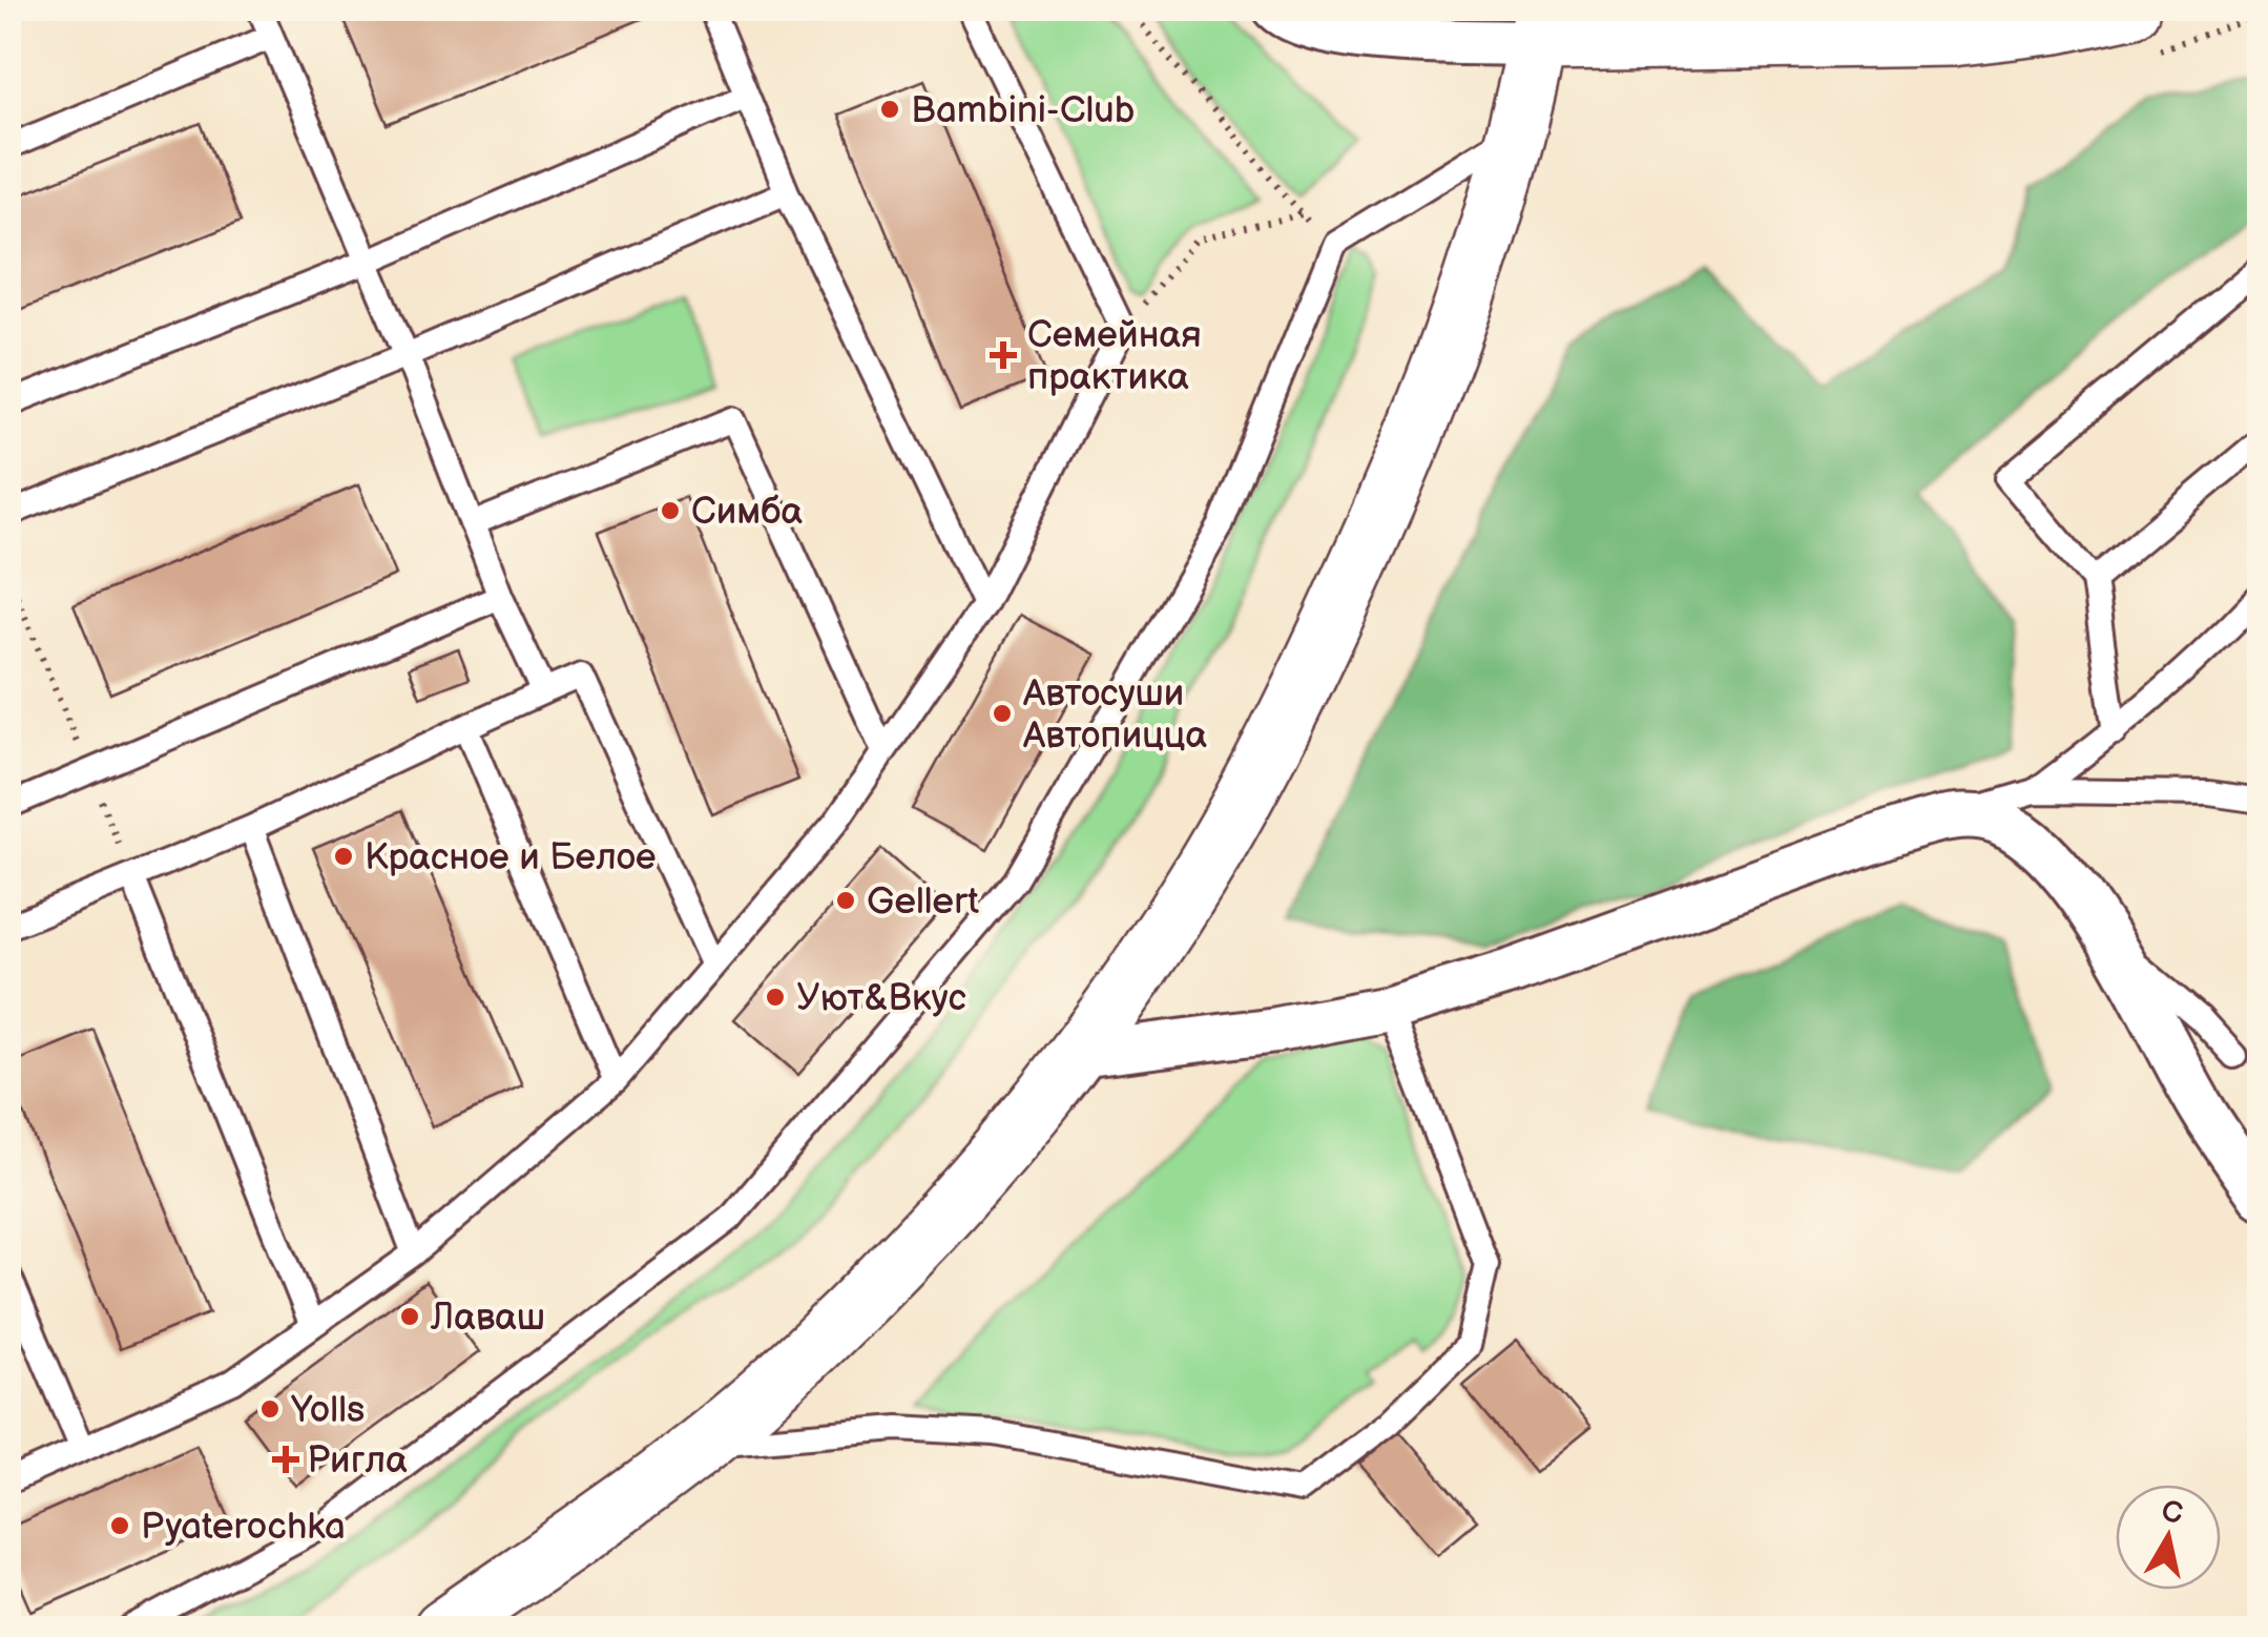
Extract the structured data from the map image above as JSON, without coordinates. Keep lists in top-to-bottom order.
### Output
{
  "places": {
    "other": [
      "Bambini-Club",
      "Симба",
      "Автосуши Автопицца",
      "Красное и Белое",
      "Gellert",
      "Уют&Вкус",
      "Лаваш",
      "Yolls",
      "Pyaterochka"
    ],
    "health": ["Семейная практика", "Ригла"]
  },
  "north": "top"
}
